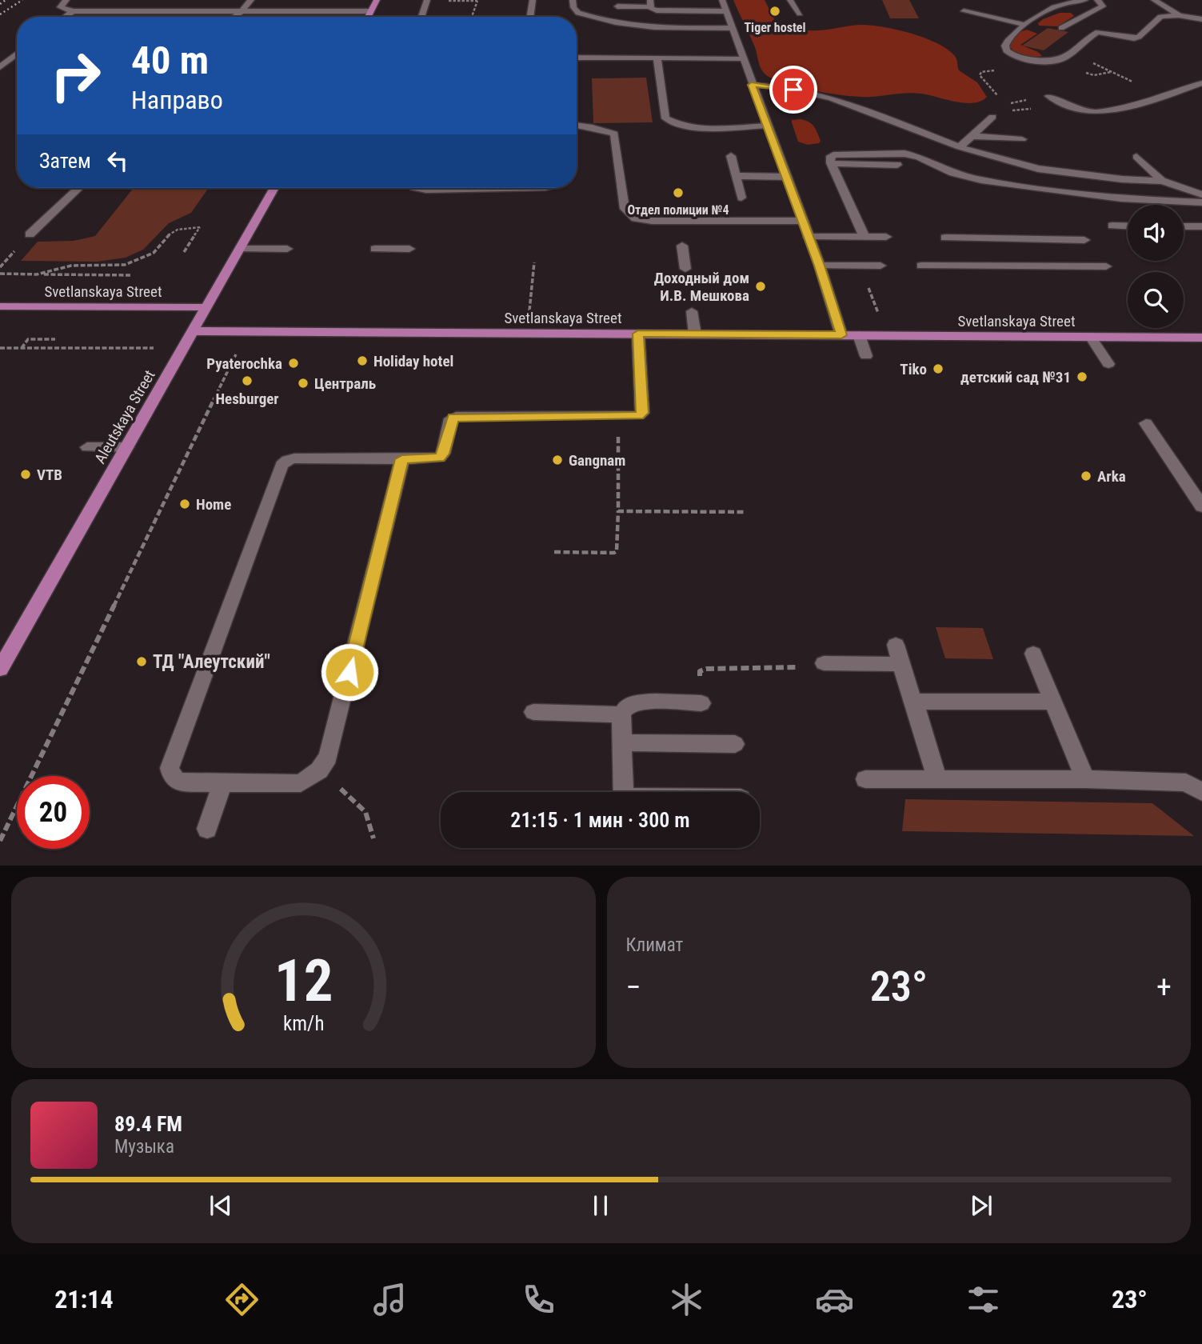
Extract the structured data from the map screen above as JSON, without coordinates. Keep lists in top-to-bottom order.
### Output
{
  "streets": {
    "main road": ["Svetlanskaya Street", "Aleutskaya Street"]
  },
  "crossings": [
    ["Svetlanskaya Street", "Aleutskaya Street"]
  ],
  "places": [
    "Tiger hostel",
    "Отдел полиции №4",
    "Доходный дом И.В. Мешкова",
    "Holiday hotel",
    "Pyaterochka",
    "Tiko",
    "детский сад №31",
    "Hesburger",
    "Централь",
    "Gangnam",
    "VTB",
    "Arka",
    "Home",
    "ТД \"Алеутский\""
  ],
  "page": {
    "turn": ["40 m", "Направо"],
    "then": "Затем",
    "limit": "20",
    "trip": "21:15 · 1 мин · 300 m",
    "tile": "Климат",
    "heat": ["−", "23°", "+"],
    "song": ["89.4 FM", "Музыка"],
    "tabs": ["21:14", "23°"],
    "gauge": ["12", "km/h"]
  }
}
